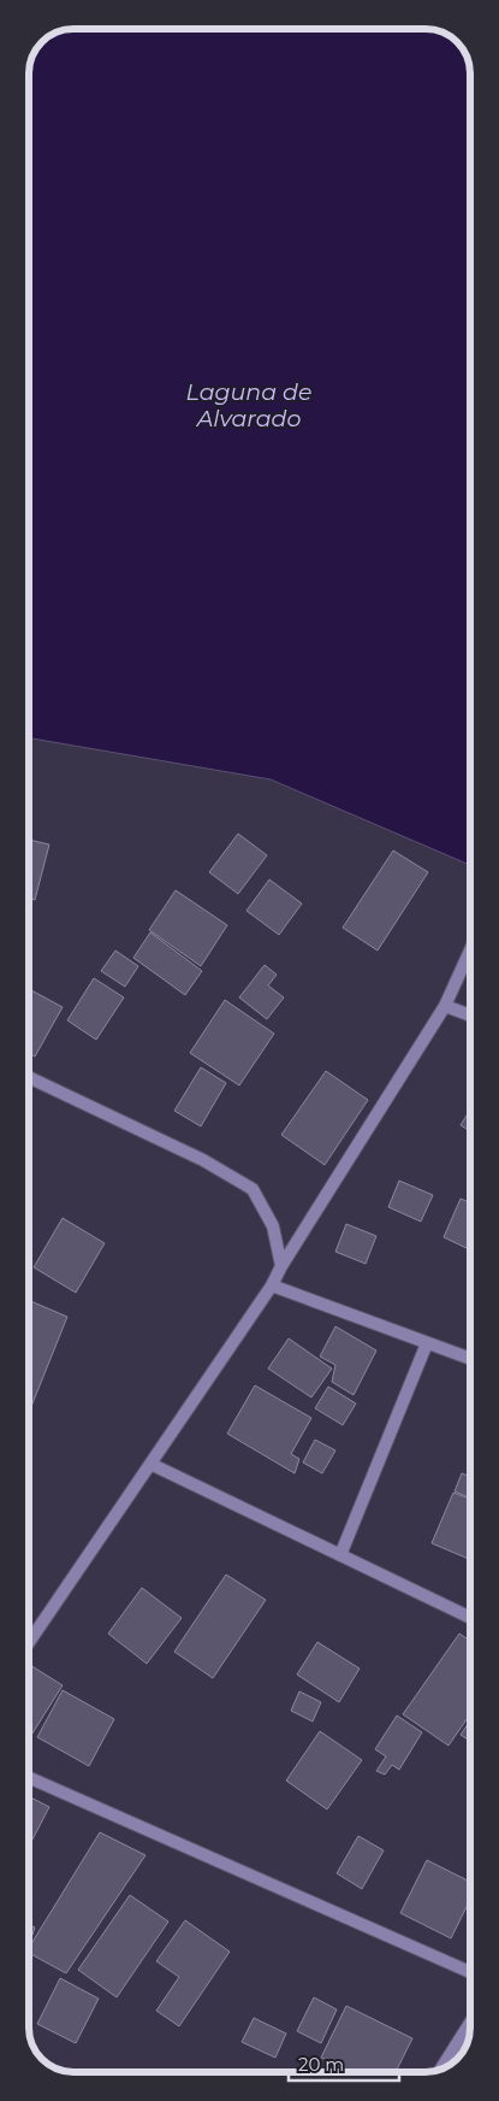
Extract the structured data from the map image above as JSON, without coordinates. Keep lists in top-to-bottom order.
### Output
{
  "water": ["Laguna de Alvarado"],
  "scale_bar": "20 m"
}
